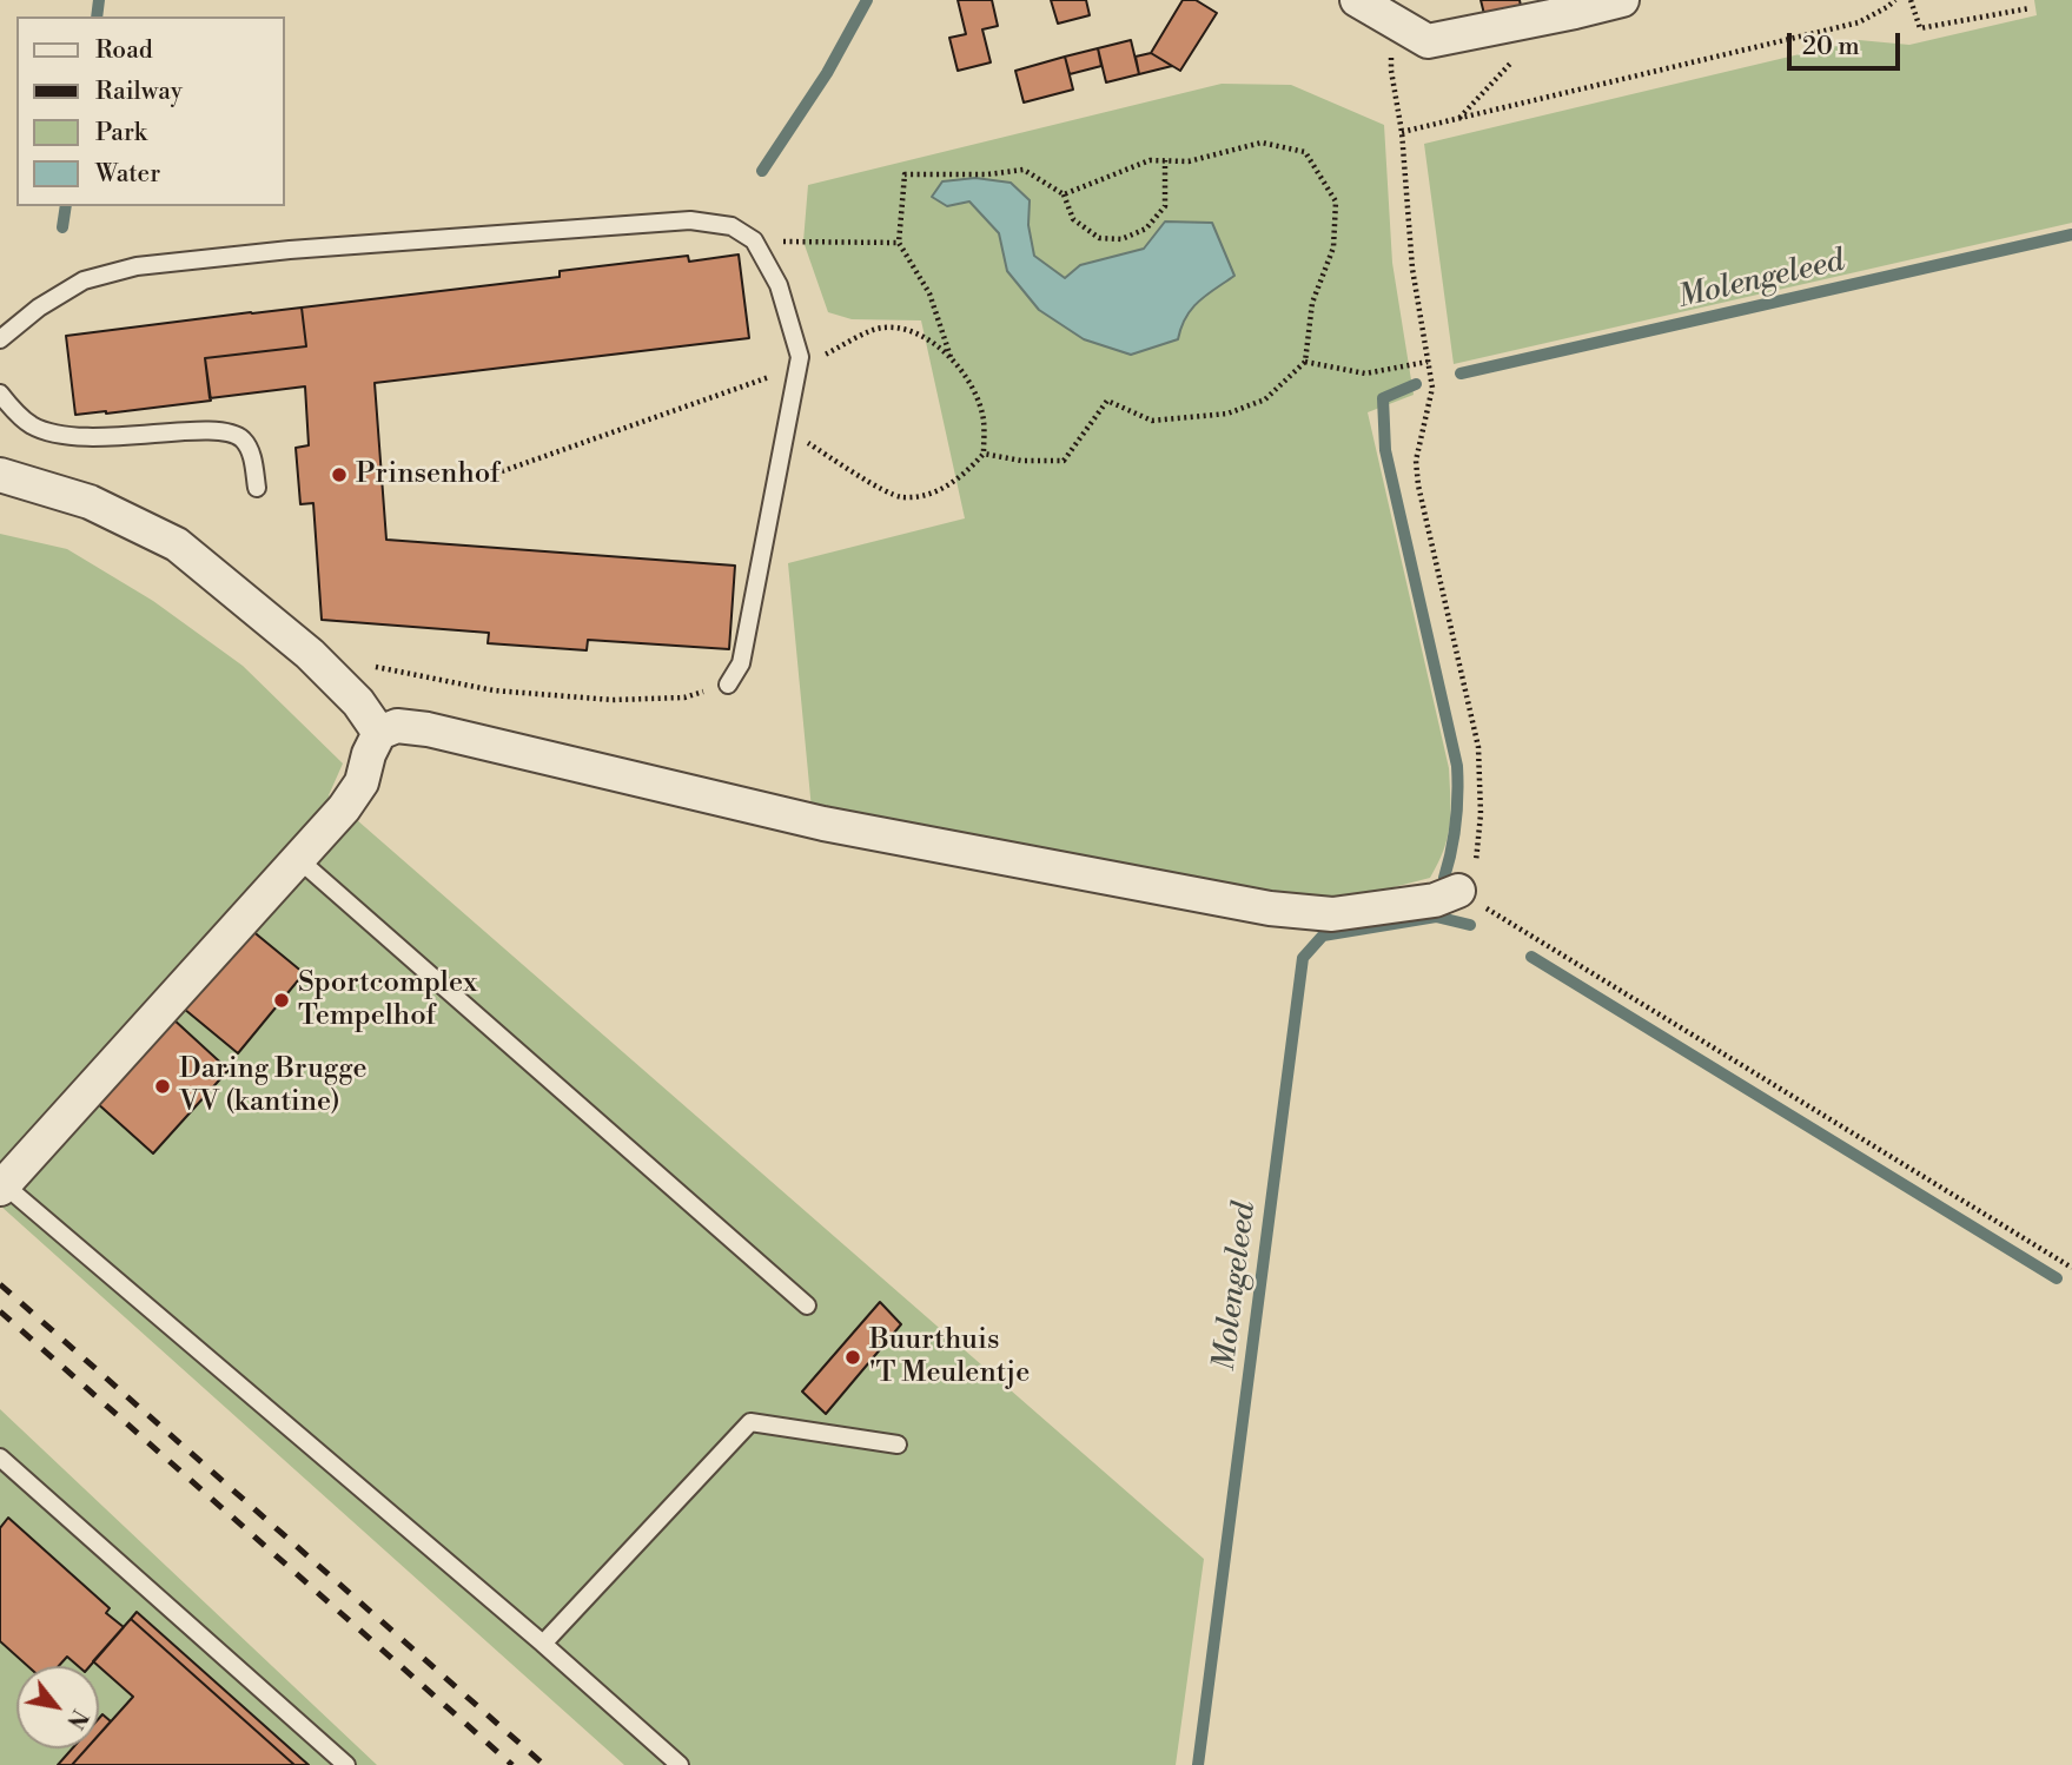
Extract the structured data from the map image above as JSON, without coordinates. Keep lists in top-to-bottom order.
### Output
{
  "water": ["Molengeleed"],
  "places": [
    "Prinsenhof",
    "Sportcomplex Tempelhof",
    "Daring Brugge VV (kantine)",
    "Buurthuis 'T Meulentje"
  ],
  "legend": [
    "Road",
    "Railway",
    "Park",
    "Water"
  ],
  "scale_bar": "20 m",
  "north": "bottom right"
}
